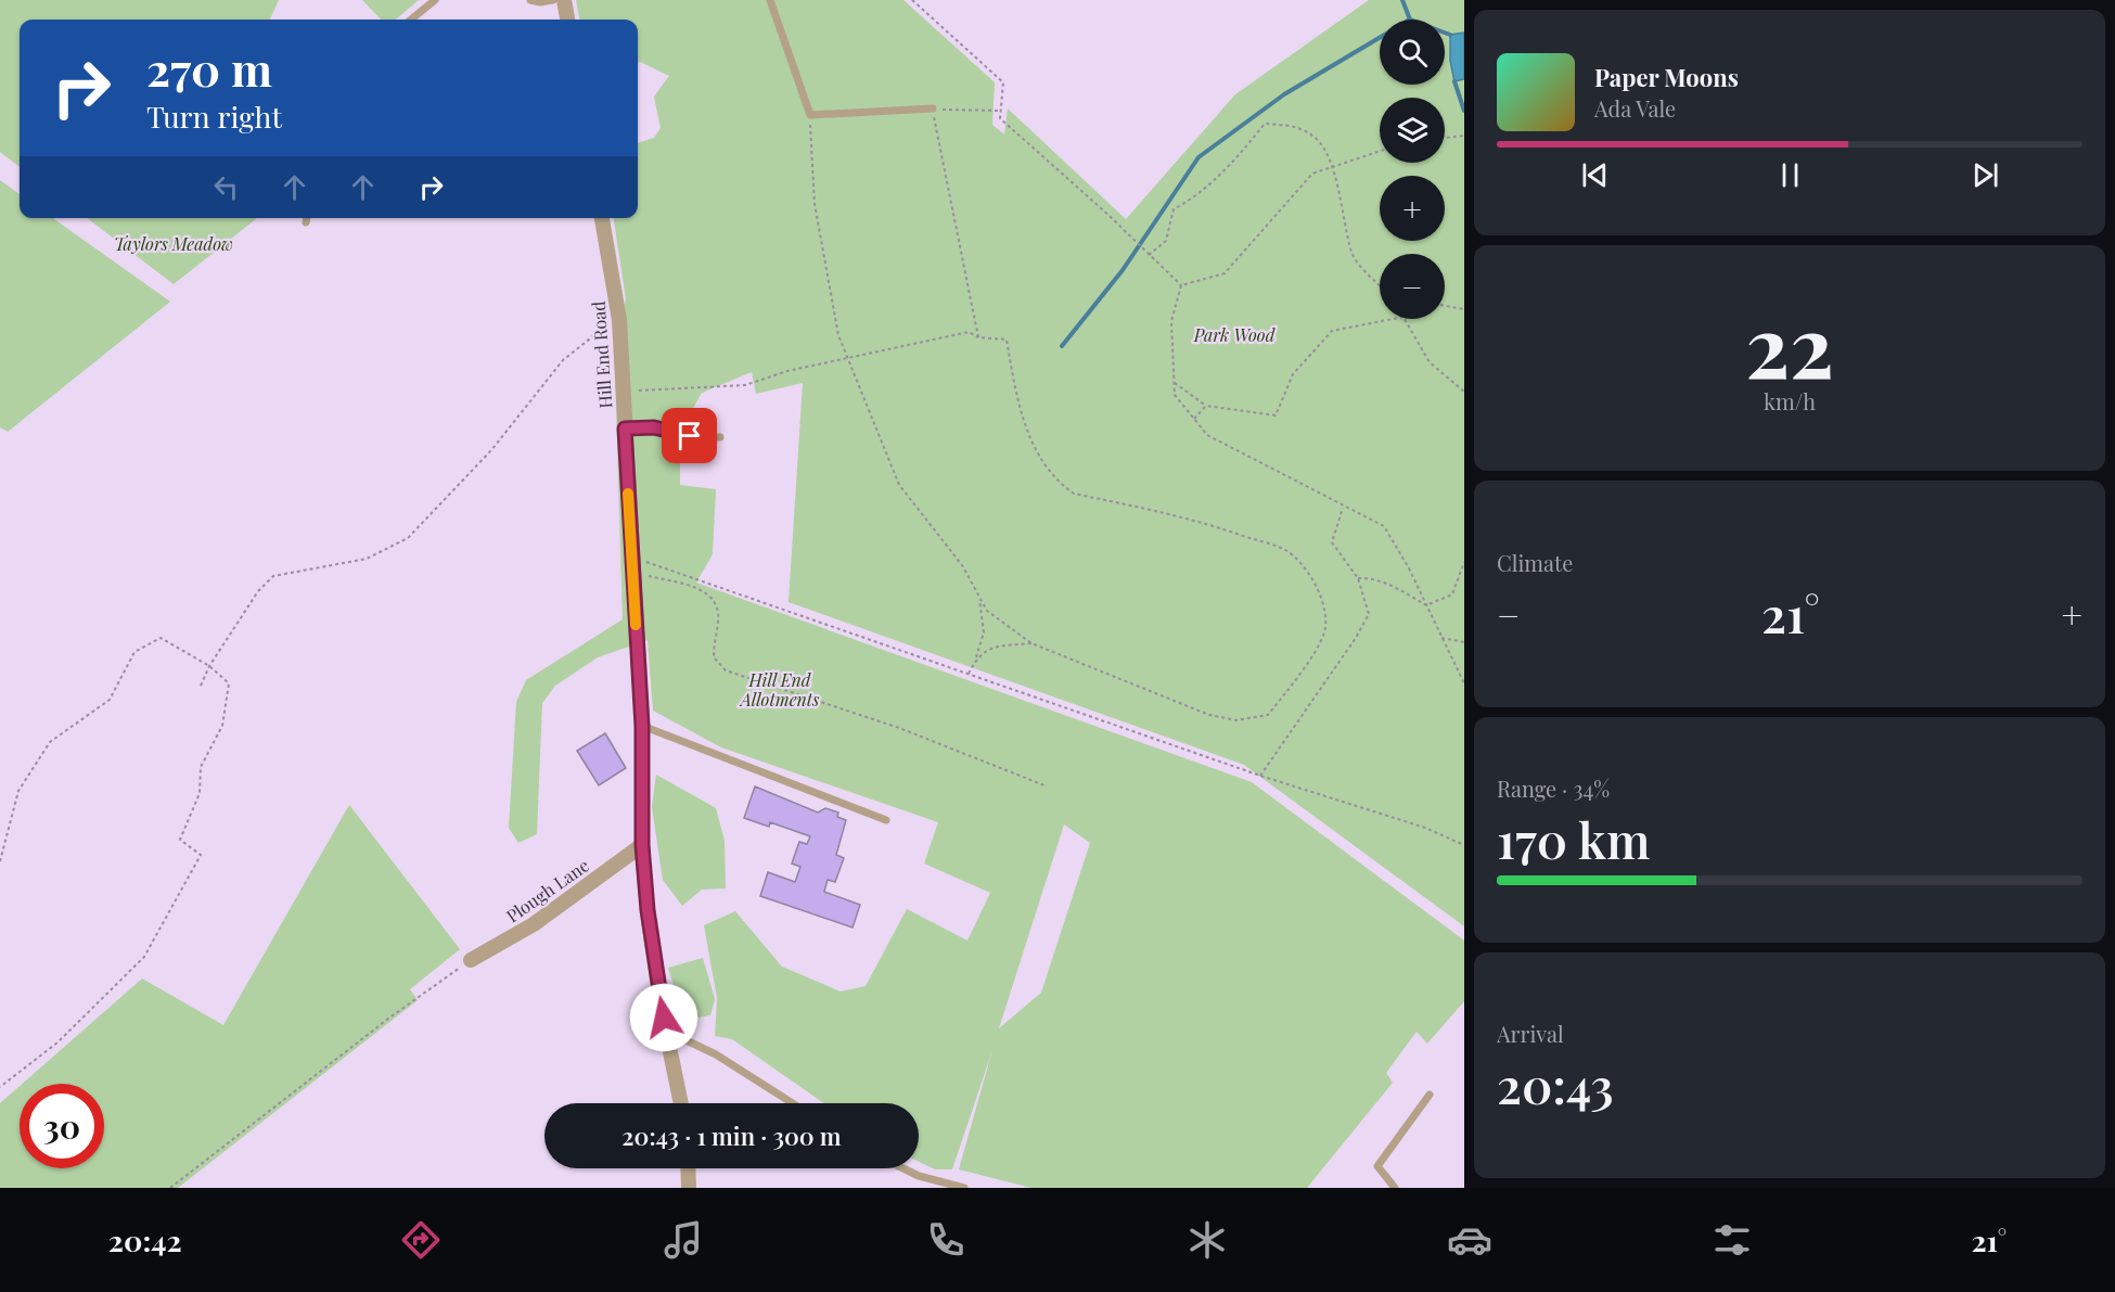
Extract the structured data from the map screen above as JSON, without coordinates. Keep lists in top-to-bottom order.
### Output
{
  "streets": {
    "street": ["Hill End Road", "Plough Lane"]
  },
  "crossings": [
    ["Hill End Road", "Plough Lane"]
  ],
  "parks": ["Taylors Meadow", "Park Wood", "Hill End Allotments"],
  "page": {
    "map_buttons": ["+", "−"],
    "turn": ["270 m", "Turn right"],
    "song": ["Paper Moons", "Ada Vale"],
    "tile": [
      ["22", "km/h"],
      "Climate",
      ["Range · 34%", "170 km"],
      ["Arrival", "20:43"]
    ],
    "heat": ["−", "21°", "+"],
    "limit": "30",
    "trip": "20:43 · 1 min · 300 m",
    "tabs": ["20:42", "21°"]
  }
}
